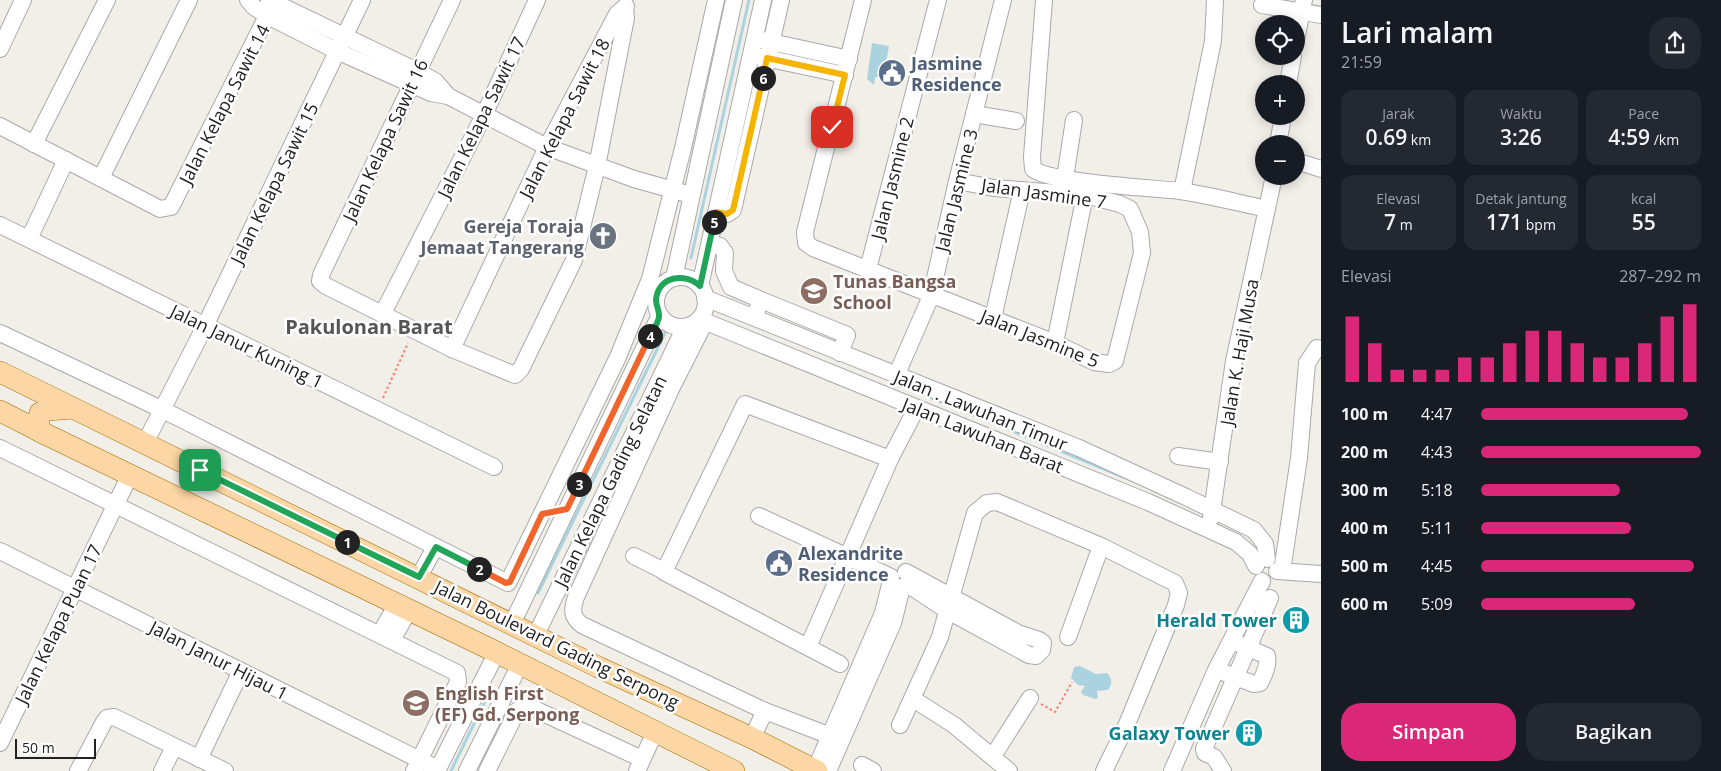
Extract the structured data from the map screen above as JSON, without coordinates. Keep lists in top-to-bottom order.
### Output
{
  "streets": {
    "main road": ["Jalan Boulevard Gading Serpong"],
    "street": [
      "Jalan Kelapa Sawit 14",
      "Jalan Kelapa Sawit 17",
      "Jalan Kelapa Sawit 18",
      "Jalan Kelapa Sawit 16",
      "Jalan Jasmine 2",
      "Jalan Kelapa Sawit 15",
      "Jalan Jasmine 3",
      "Jalan Jasmine 7",
      "Jalan Jasmine 5",
      "Jalan Janur Kuning 1",
      "Jalan K. Haji Musa",
      "Jalan . Lawuhan Timur",
      "Jalan Lawuhan Barat",
      "Jalan Kelapa Gading Selatan",
      "Jalan Kelapa Puan 17",
      "Jalan Janur Hijau 1"
    ]
  },
  "crossings": [
    ["Jalan Kelapa Sawit 17", "Jalan Kelapa Sawit 16"],
    ["Jalan Jasmine 2", "Jalan Jasmine 5"],
    ["Jalan Kelapa Sawit 15", "Jalan Janur Kuning 1"],
    ["Jalan Kelapa Sawit 15", "Jalan Boulevard Gading Serpong"],
    ["Jalan Jasmine 3", "Jalan Jasmine 7"],
    ["Jalan Jasmine 3", "Jalan Jasmine 5"],
    ["Jalan Jasmine 3", "Jalan . Lawuhan Timur"],
    ["Jalan Jasmine 7", "Jalan Jasmine 5"],
    ["Jalan K. Haji Musa", "Jalan . Lawuhan Timur"],
    ["Jalan K. Haji Musa", "Jalan Lawuhan Barat"],
    ["Jalan . Lawuhan Timur", "Jalan Lawuhan Barat"],
    ["Jalan . Lawuhan Timur", "Jalan Kelapa Gading Selatan"],
    ["Jalan Lawuhan Barat", "Jalan Kelapa Gading Selatan"],
    ["Jalan Kelapa Gading Selatan", "Jalan Boulevard Gading Serpong"],
    ["Jalan Kelapa Puan 17", "Jalan Boulevard Gading Serpong"],
    ["Jalan Kelapa Puan 17", "Jalan Janur Hijau 1"]
  ],
  "districts": ["Pakulonan Barat"],
  "places": {
    "public building": ["Jasmine Residence", "Alexandrite Residence"],
    "church": ["Gereja Toraja Jemaat Tangerang"],
    "school or university": ["Tunas Bangsa School", "English First (EF) Gd. Serpong"],
    "building": ["Herald Tower", "Galaxy Tower"]
  },
  "scale_bar": "50 m",
  "page": {
    "heading": ["Lari malam", "21:59"],
    "map_buttons": ["+", "−"],
    "pins": [
      "6",
      "5",
      "4",
      "3",
      "1",
      "2"
    ],
    "stats": [
      ["Jarak", "0.69 km"],
      ["Waktu", "3:26"],
      ["Pace", "4:59 /km"],
      ["Elevasi", "7 m"],
      ["Detak jantung", "171 bpm"],
      ["kcal", "55"]
    ],
    "chart": ["Elevasi", "287–292 m"],
    "list": [
      {
        "name": "100 m",
        "note": "4:47"
      },
      {
        "name": "200 m",
        "note": "4:43"
      },
      {
        "name": "300 m",
        "note": "5:18"
      },
      {
        "name": "400 m",
        "note": "5:11"
      },
      {
        "name": "500 m",
        "note": "4:45"
      },
      {
        "name": "600 m",
        "note": "5:09"
      }
    ],
    "buttons": ["Simpan", "Bagikan"],
    "scale": "50 m"
  }
}
